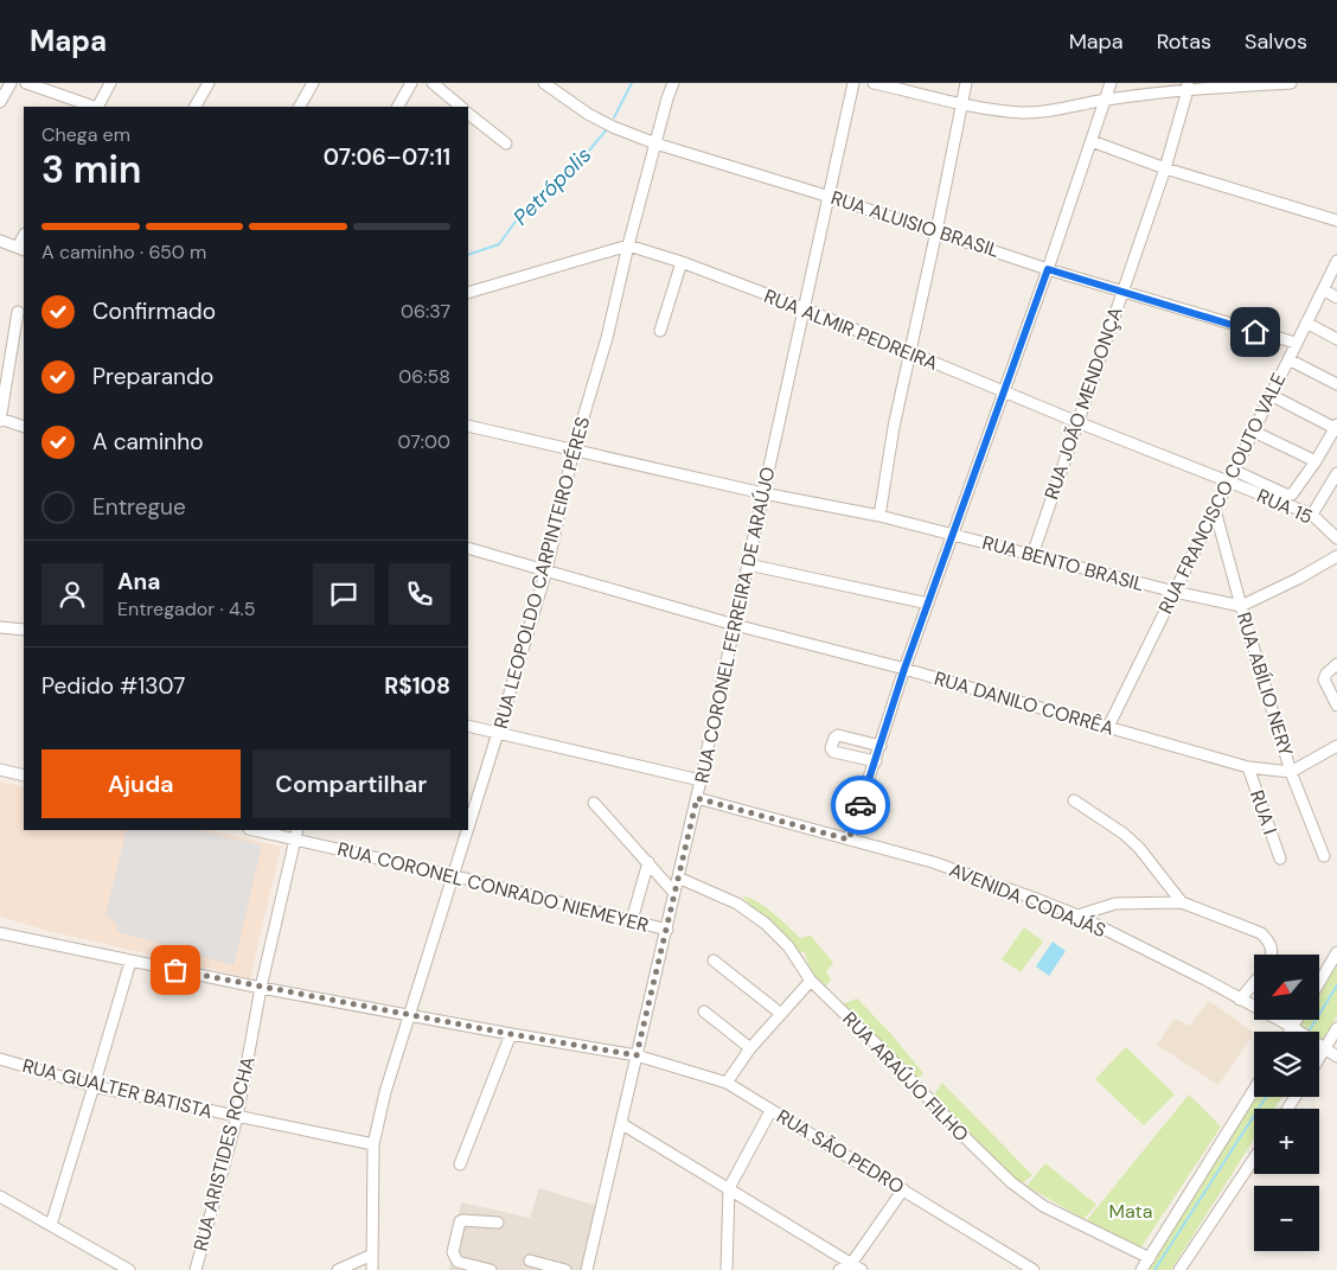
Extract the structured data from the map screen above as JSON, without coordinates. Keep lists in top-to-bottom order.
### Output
{
  "streets": {
    "street": [
      "RUA ALUISIO BRASIL",
      "RUA ALMIR PEDREIRA",
      "RUA JOÃO MENDONÇA",
      "RUA FRANCISCO COUTO VALE",
      "RUA 15",
      "RUA BENTO BRASIL",
      "RUA LEOPOLDO CARPINTEIRO PÉRES",
      "RUA CORONEL FERREIRA DE ARAÚJO",
      "RUA ABÍLIO NERY",
      "RUA DANILO CORRÊA",
      "RUA I",
      "RUA CORONEL CONRADO NIEMEYER",
      "AVENIDA CODAJÁS",
      "RUA ARAÚJO FILHO",
      "RUA GUALTER BATISTA",
      "RUA SÃO PEDRO",
      "RUA ARISTIDES ROCHA"
    ]
  },
  "crossings": [
    ["RUA ALUISIO BRASIL", "RUA JOÃO MENDONÇA"],
    ["RUA ALUISIO BRASIL", "RUA FRANCISCO COUTO VALE"],
    ["RUA ALUISIO BRASIL", "RUA LEOPOLDO CARPINTEIRO PÉRES"],
    ["RUA ALUISIO BRASIL", "RUA CORONEL FERREIRA DE ARAÚJO"],
    ["RUA ALMIR PEDREIRA", "RUA JOÃO MENDONÇA"],
    ["RUA ALMIR PEDREIRA", "RUA FRANCISCO COUTO VALE"],
    ["RUA ALMIR PEDREIRA", "RUA 15"],
    ["RUA ALMIR PEDREIRA", "RUA LEOPOLDO CARPINTEIRO PÉRES"],
    ["RUA ALMIR PEDREIRA", "RUA CORONEL FERREIRA DE ARAÚJO"],
    ["RUA JOÃO MENDONÇA", "RUA BENTO BRASIL"],
    ["RUA FRANCISCO COUTO VALE", "RUA 15"],
    ["RUA FRANCISCO COUTO VALE", "RUA BENTO BRASIL"],
    ["RUA FRANCISCO COUTO VALE", "RUA ABÍLIO NERY"],
    ["RUA FRANCISCO COUTO VALE", "RUA DANILO CORRÊA"],
    ["RUA BENTO BRASIL", "RUA LEOPOLDO CARPINTEIRO PÉRES"],
    ["RUA BENTO BRASIL", "RUA CORONEL FERREIRA DE ARAÚJO"],
    ["RUA BENTO BRASIL", "RUA ABÍLIO NERY"],
    ["RUA LEOPOLDO CARPINTEIRO PÉRES", "RUA DANILO CORRÊA"],
    ["RUA LEOPOLDO CARPINTEIRO PÉRES", "RUA CORONEL CONRADO NIEMEYER"],
    ["RUA LEOPOLDO CARPINTEIRO PÉRES", "RUA GUALTER BATISTA"],
    ["RUA LEOPOLDO CARPINTEIRO PÉRES", "RUA SÃO PEDRO"],
    ["RUA CORONEL FERREIRA DE ARAÚJO", "RUA DANILO CORRÊA"],
    ["RUA CORONEL FERREIRA DE ARAÚJO", "RUA CORONEL CONRADO NIEMEYER"],
    ["RUA CORONEL FERREIRA DE ARAÚJO", "AVENIDA CODAJÁS"],
    ["RUA CORONEL FERREIRA DE ARAÚJO", "RUA ARAÚJO FILHO"],
    ["RUA CORONEL FERREIRA DE ARAÚJO", "RUA SÃO PEDRO"],
    ["RUA ABÍLIO NERY", "RUA DANILO CORRÊA"],
    ["RUA DANILO CORRÊA", "RUA I"],
    ["RUA CORONEL CONRADO NIEMEYER", "RUA ARISTIDES ROCHA"],
    ["RUA GUALTER BATISTA", "RUA ARISTIDES ROCHA"],
    ["RUA SÃO PEDRO", "RUA ARISTIDES ROCHA"]
  ],
  "water": ["Petrópolis"],
  "parks": ["Mata"],
  "north": "bottom left",
  "page": {
    "header": "Mapa",
    "nav": ["Mapa", "Rotas", "Salvos"],
    "heading": ["3 min", "Chega em", "07:06–07:11"],
    "panel": [
      "Ana",
      "Entregador · 4.5",
      "Pedido #1307",
      "R$108"
    ],
    "bar": "A caminho · 650 m",
    "list": [
      ["Confirmado", "06:37"],
      ["Preparando", "06:58"],
      ["A caminho", "07:00"],
      "Entregue"
    ],
    "buttons": ["Ajuda", "Compartilhar"],
    "map_buttons": ["+", "−"]
  }
}
